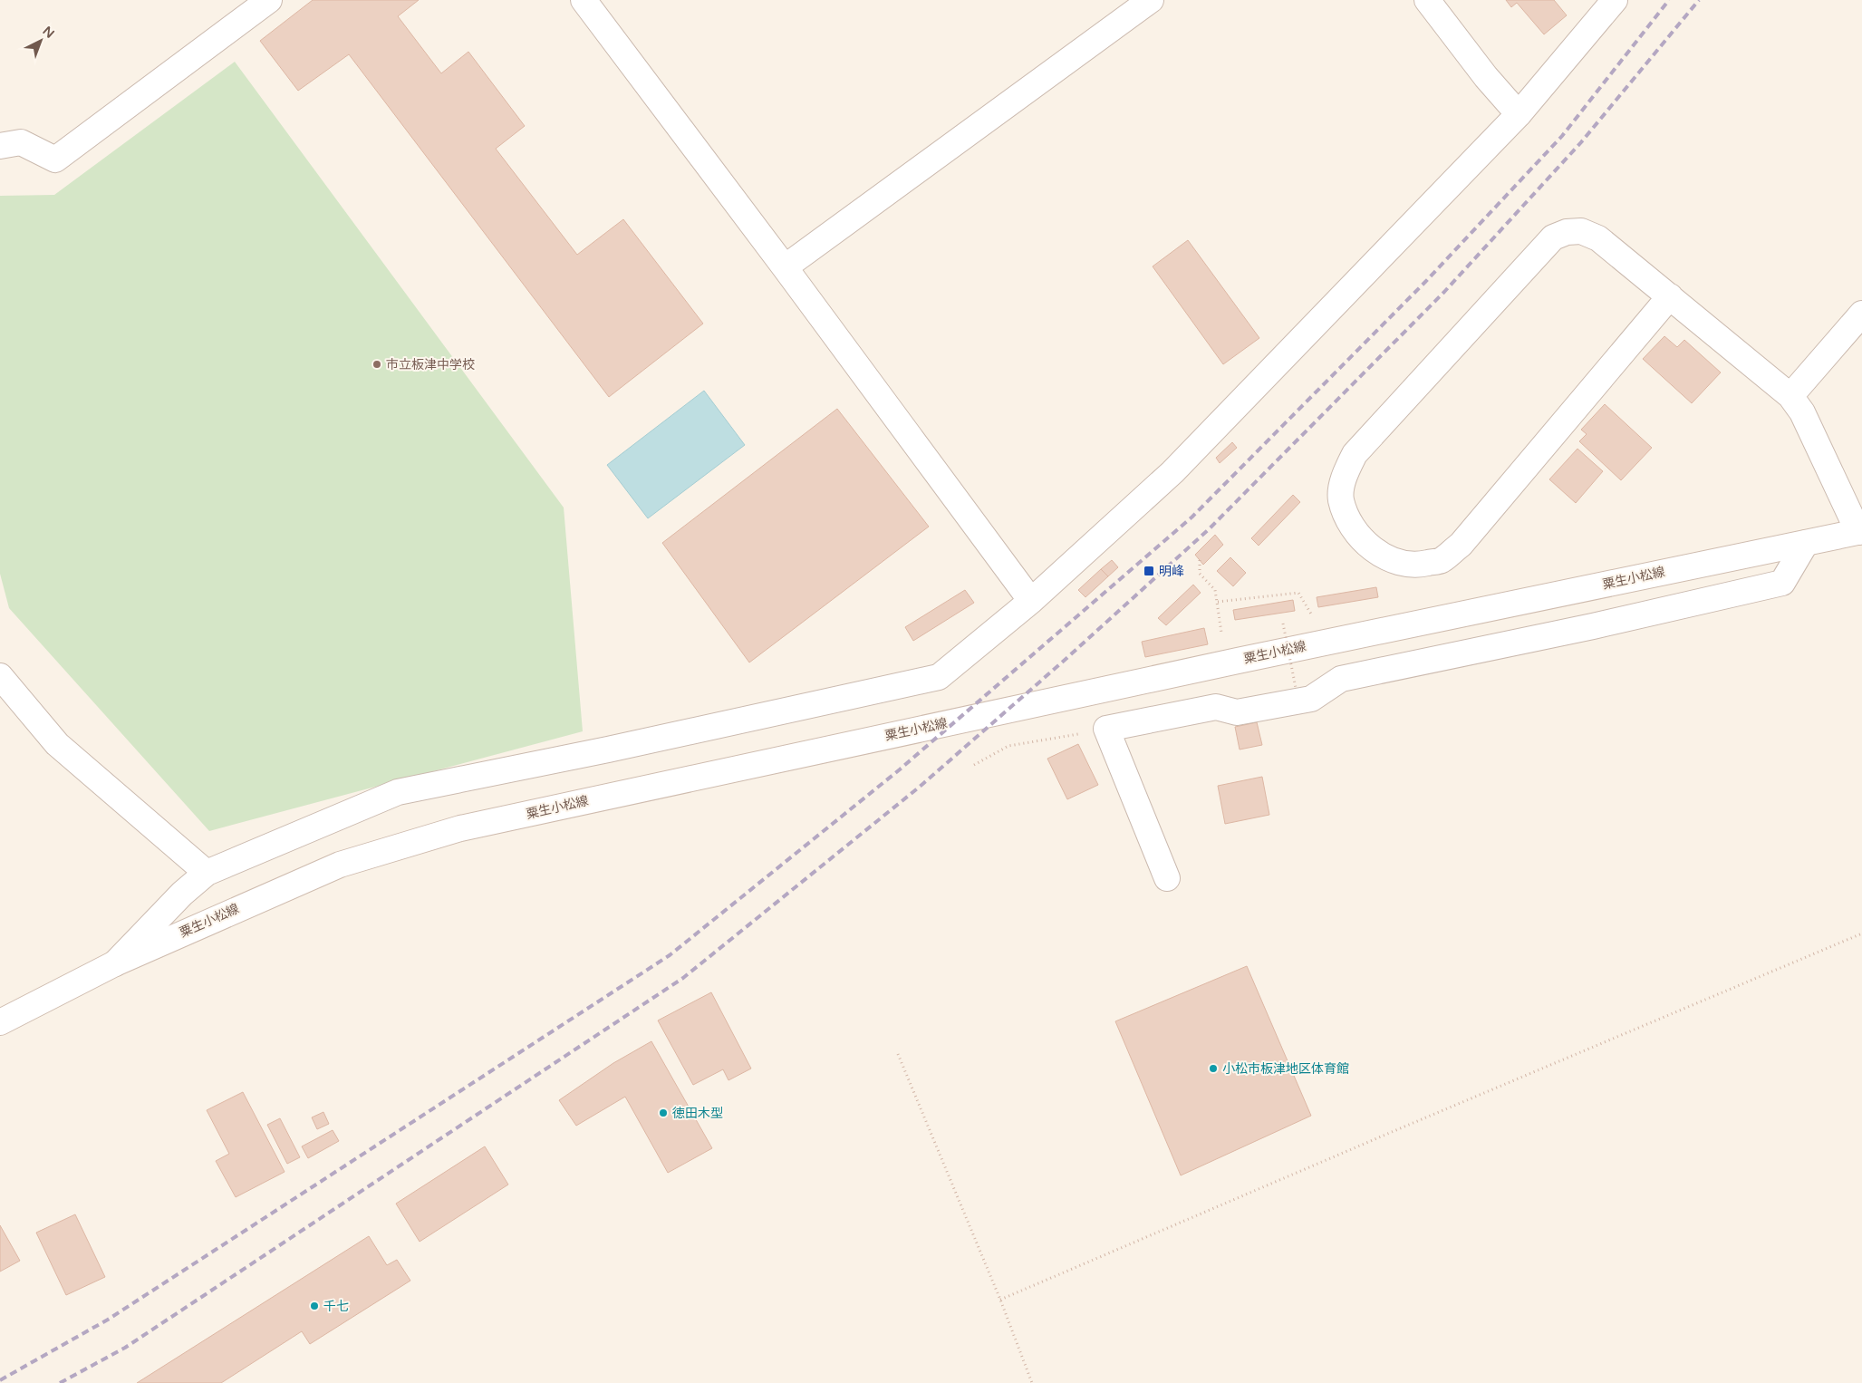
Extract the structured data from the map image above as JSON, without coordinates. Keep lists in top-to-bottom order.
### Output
{
  "streets": {
    "street": ["粟生小松線"]
  },
  "places": {
    "other": [
      "市立板津中学校",
      "小松市板津地区体育館",
      "徳田木型",
      "千七"
    ],
    "transit": ["明峰"]
  },
  "north": "top right"
}
